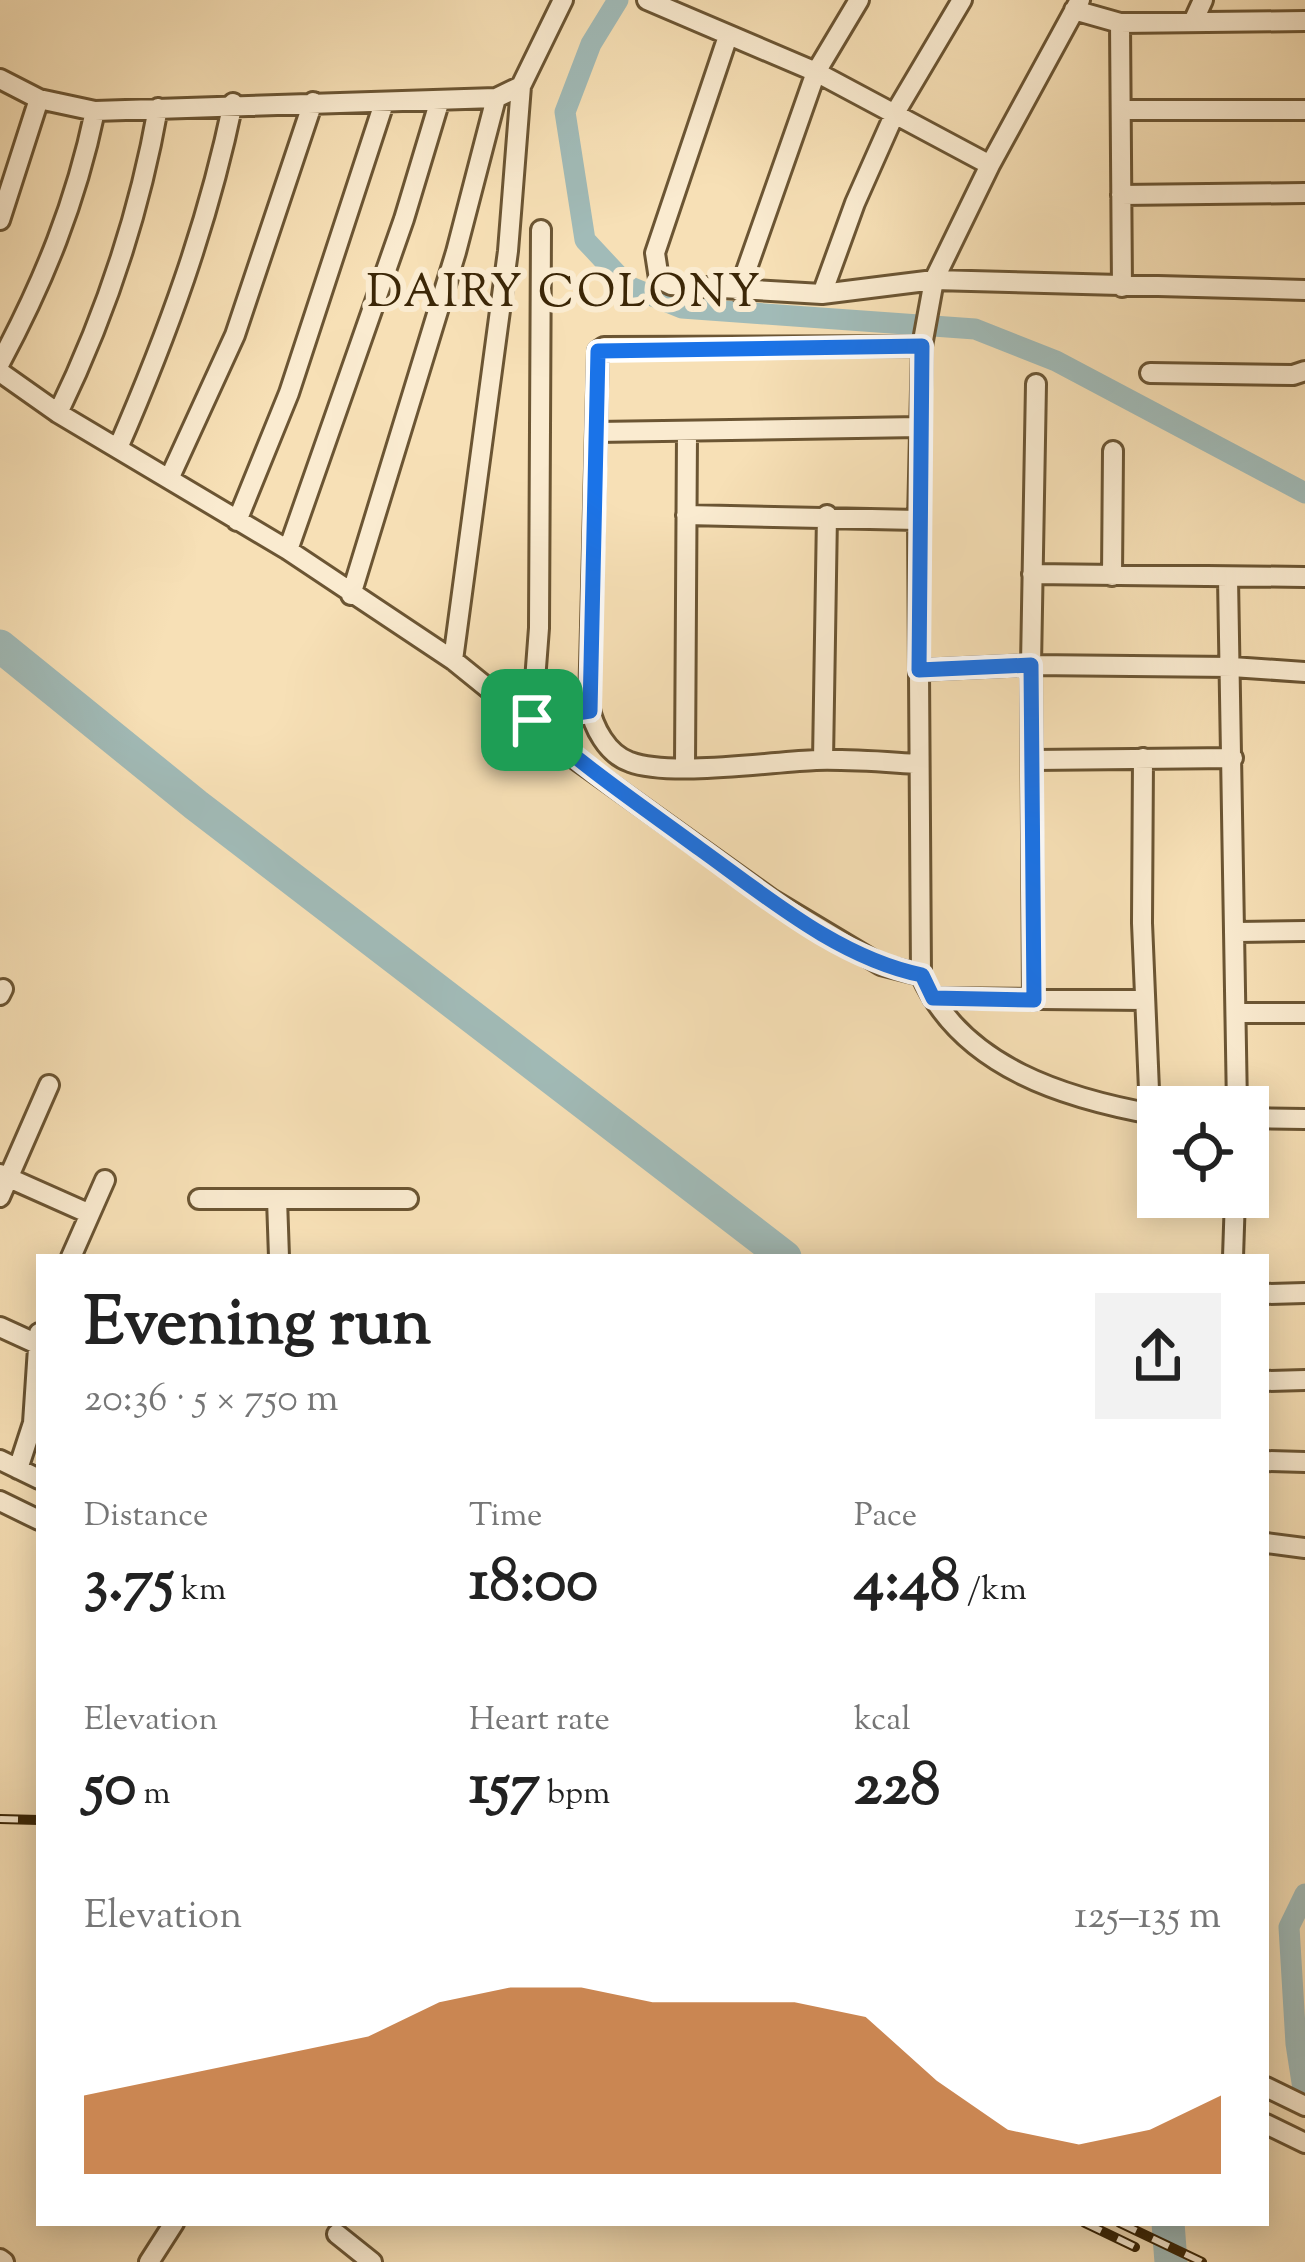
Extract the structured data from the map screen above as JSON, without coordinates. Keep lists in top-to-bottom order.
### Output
{
  "districts": ["DAIRY COLONY"],
  "page": {
    "heading": ["Evening run", "20:36 · 5 × 750 m"],
    "stats": [
      ["Distance", "3.75 km"],
      ["Time", "18:00"],
      ["Pace", "4:48 /km"],
      ["Elevation", "50 m"],
      ["Heart rate", "157 bpm"],
      ["kcal", "228"]
    ],
    "chart": ["Elevation", "125–135 m"]
  }
}
